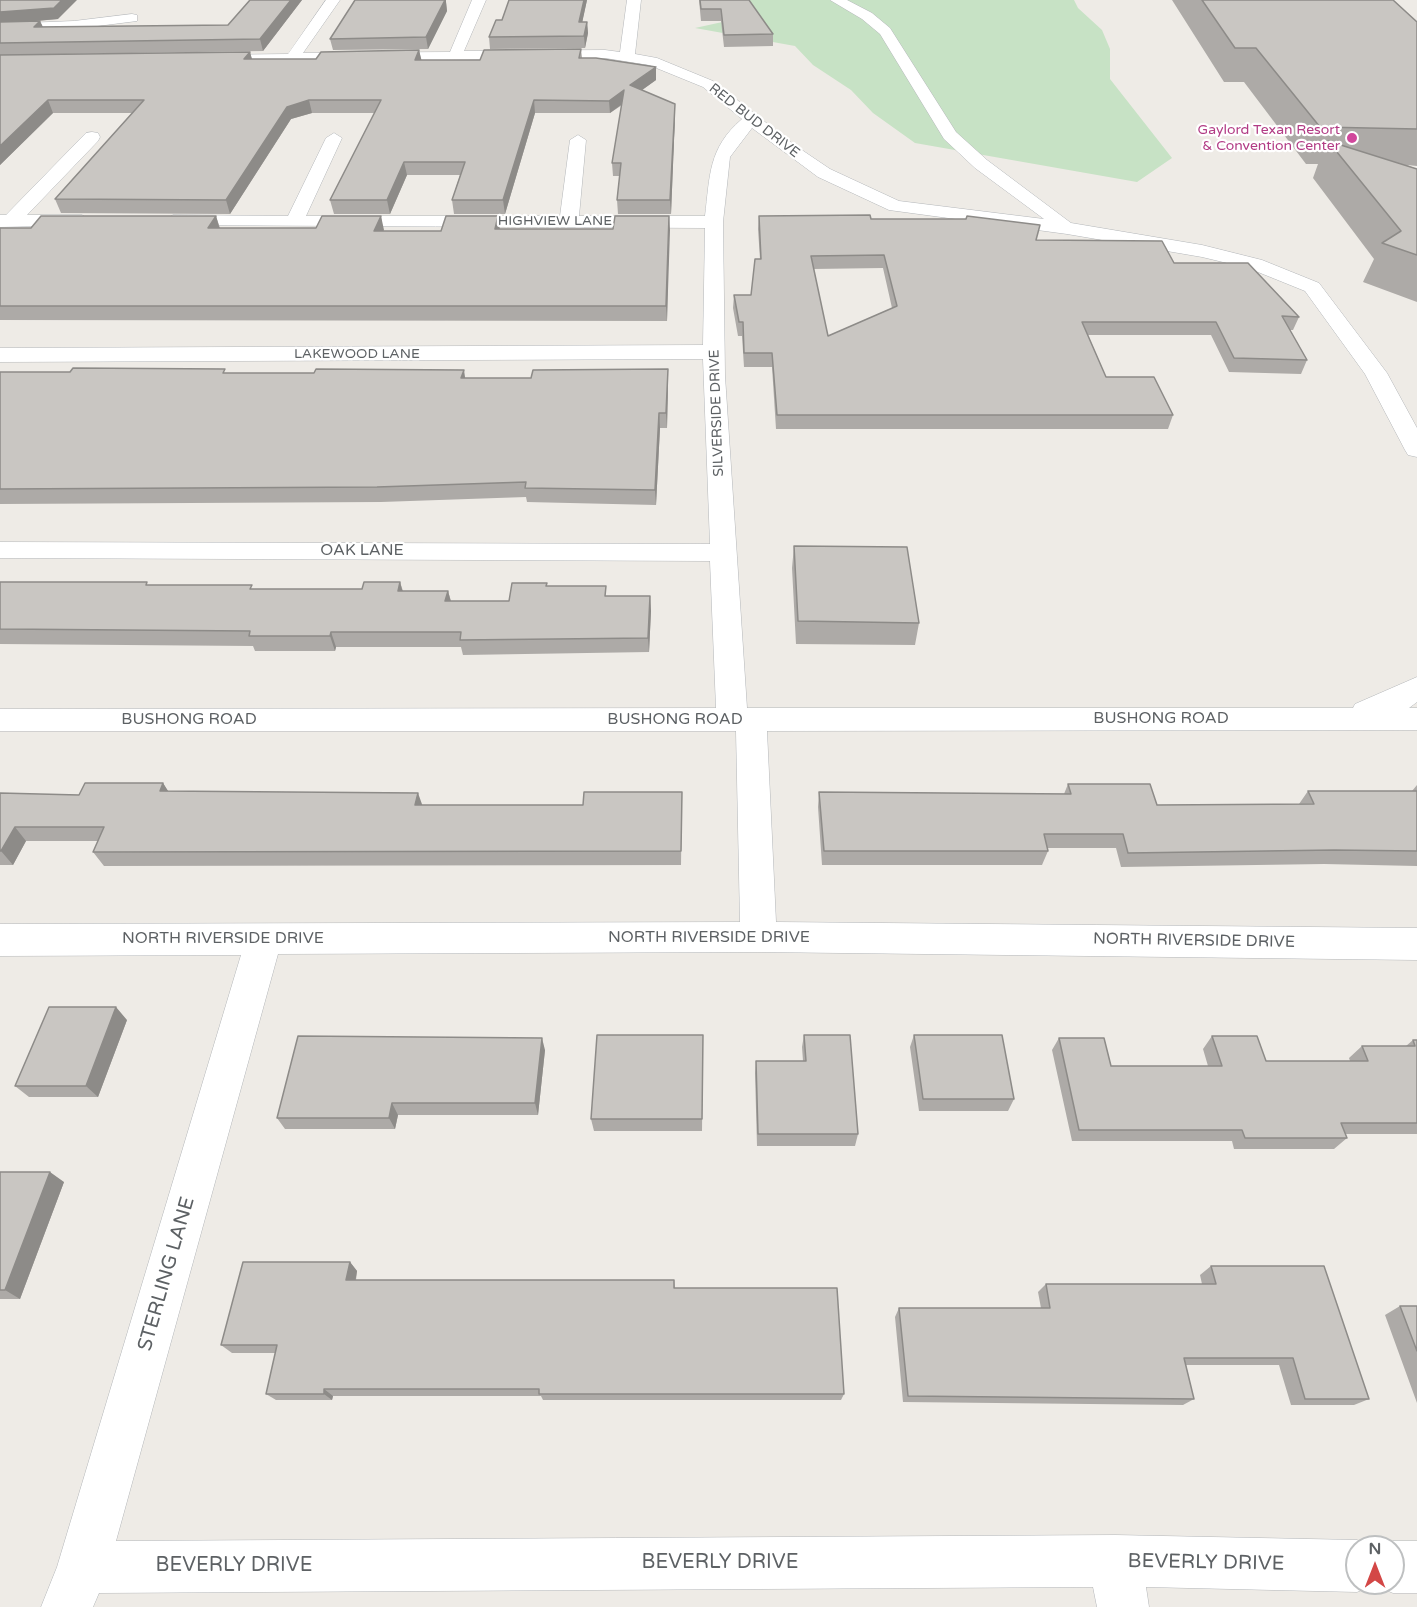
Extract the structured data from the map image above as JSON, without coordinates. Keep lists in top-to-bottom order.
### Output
{
  "streets": {
    "street": [
      "RED BUD DRIVE",
      "HIGHVIEW LANE",
      "LAKEWOOD LANE",
      "SILVERSIDE DRIVE",
      "OAK LANE",
      "BUSHONG ROAD",
      "NORTH RIVERSIDE DRIVE",
      "STERLING LANE",
      "BEVERLY DRIVE"
    ]
  },
  "crossings": [
    ["RED BUD DRIVE", "SILVERSIDE DRIVE"],
    ["HIGHVIEW LANE", "SILVERSIDE DRIVE"],
    ["LAKEWOOD LANE", "SILVERSIDE DRIVE"],
    ["SILVERSIDE DRIVE", "OAK LANE"],
    ["SILVERSIDE DRIVE", "BUSHONG ROAD"],
    ["SILVERSIDE DRIVE", "NORTH RIVERSIDE DRIVE"],
    ["NORTH RIVERSIDE DRIVE", "STERLING LANE"],
    ["STERLING LANE", "BEVERLY DRIVE"]
  ],
  "places": ["Gaylord Texan Resort & Convention Center"],
  "north": "top"
}
